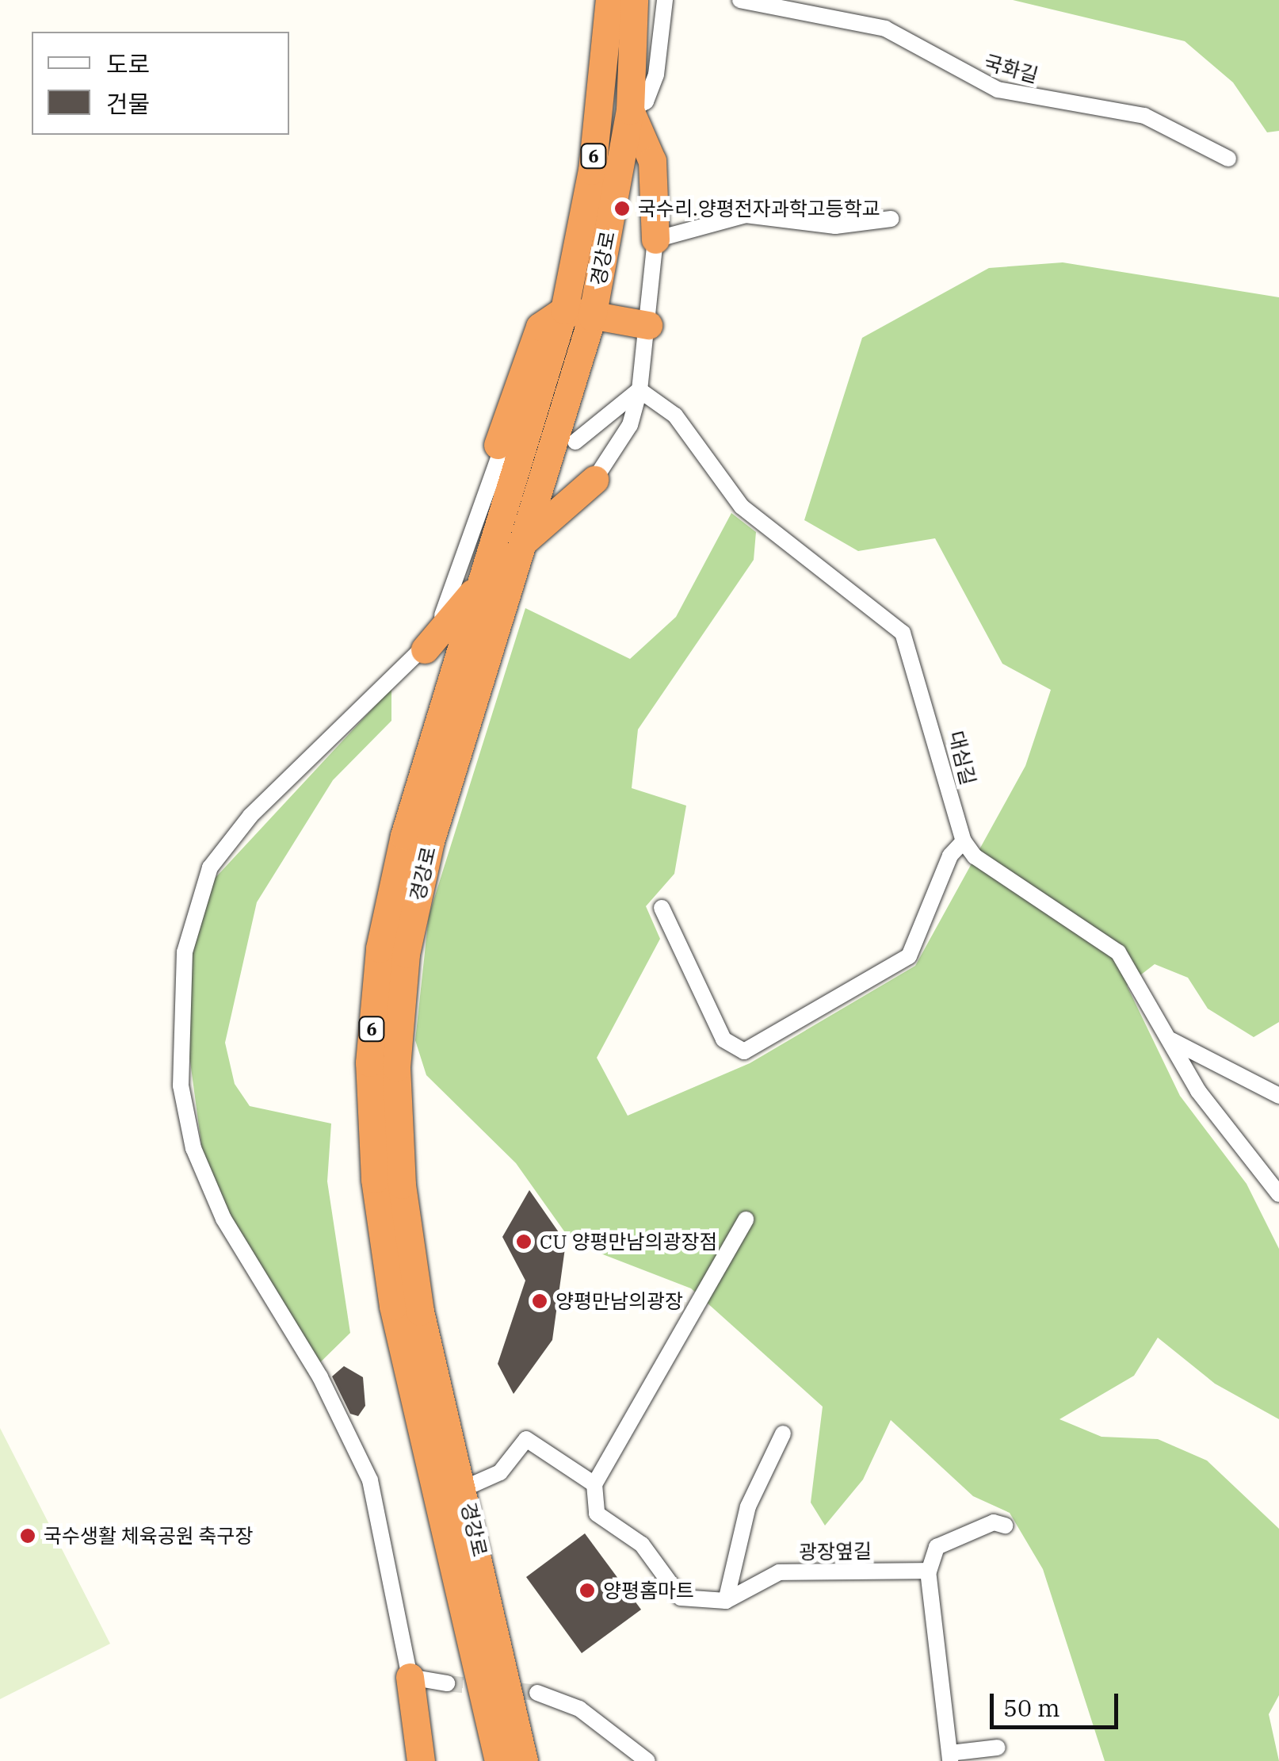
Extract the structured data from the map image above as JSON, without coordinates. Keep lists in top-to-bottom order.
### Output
{
  "streets": {
    "highway": ["6", "경강로"],
    "street": ["국화길", "대심길", "광장옆길"]
  },
  "places": [
    "국수리.양평전자과학고등학교",
    "CU 양평만남의광장점",
    "양평만남의광장",
    "국수생활 체육공원 축구장",
    "양평홈마트"
  ],
  "legend": ["도로", "건물"],
  "scale_bar": "50 m"
}
